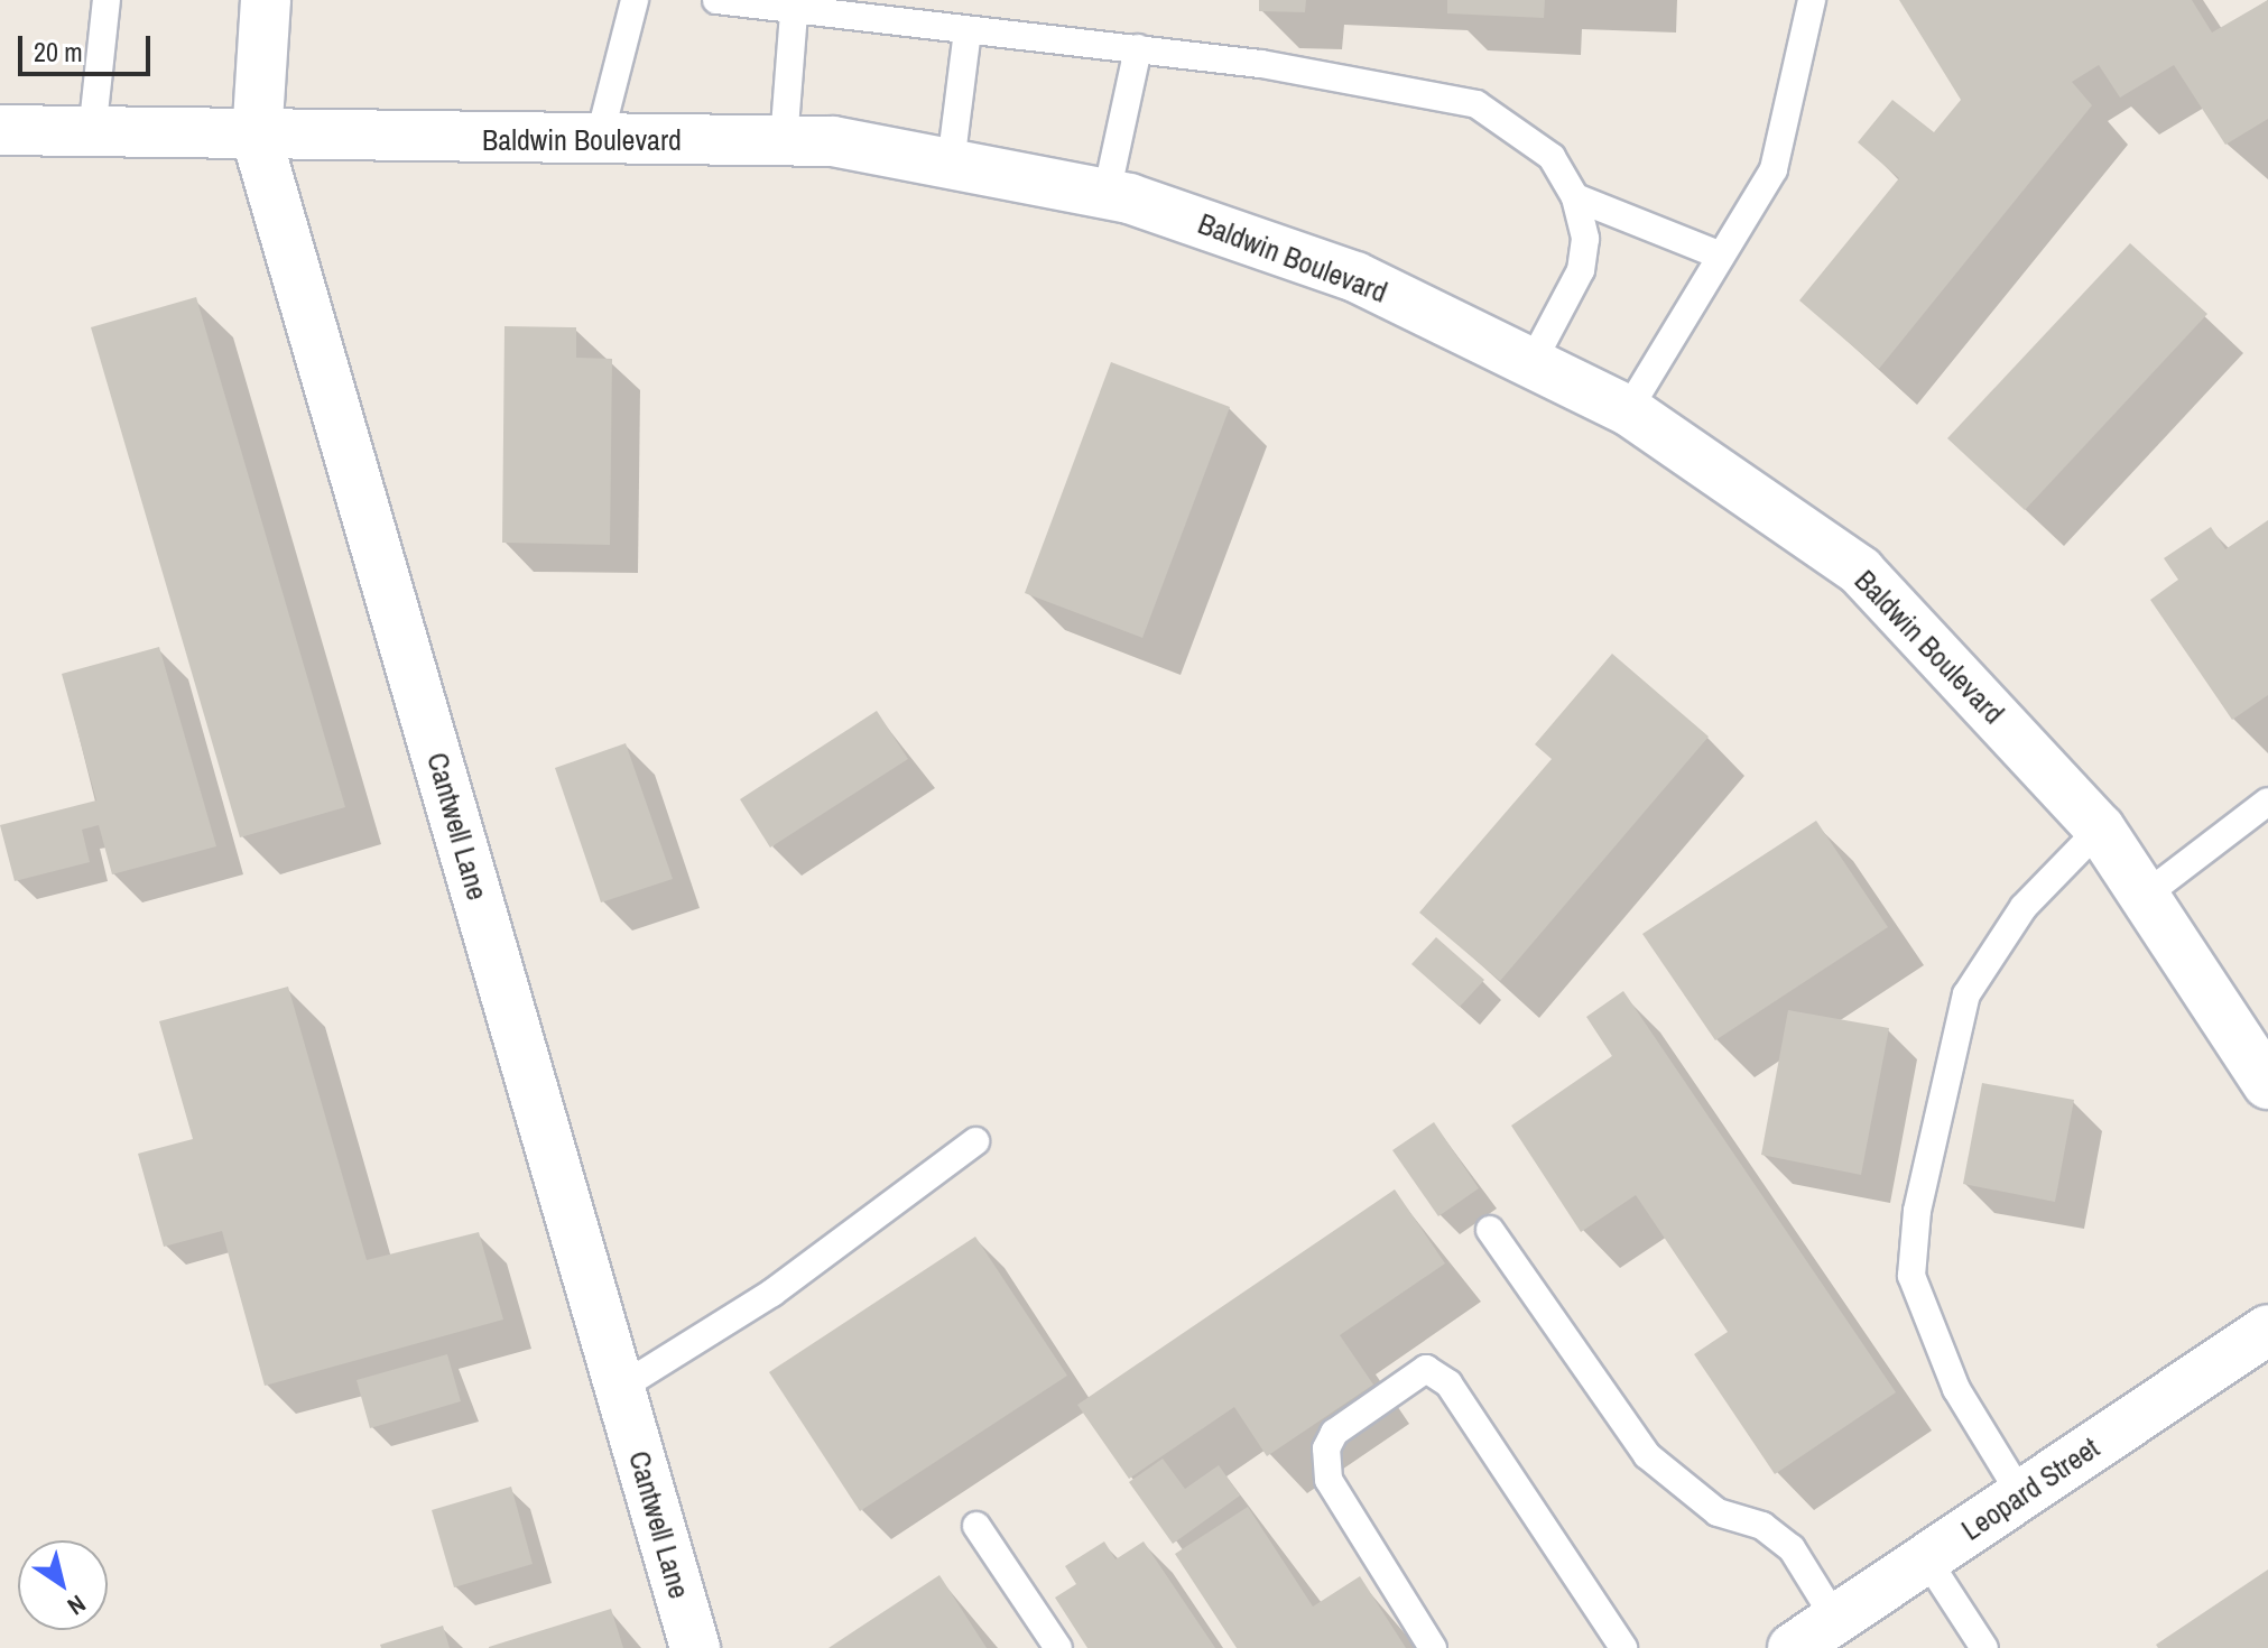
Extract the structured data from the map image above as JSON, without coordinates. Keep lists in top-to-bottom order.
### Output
{
  "streets": {
    "main road": ["Baldwin Boulevard", "Cantwell Lane", "Leopard Street"]
  },
  "crossings": [
    ["Baldwin Boulevard", "Cantwell Lane"]
  ],
  "scale_bar": "20 m",
  "north": "bottom right"
}
